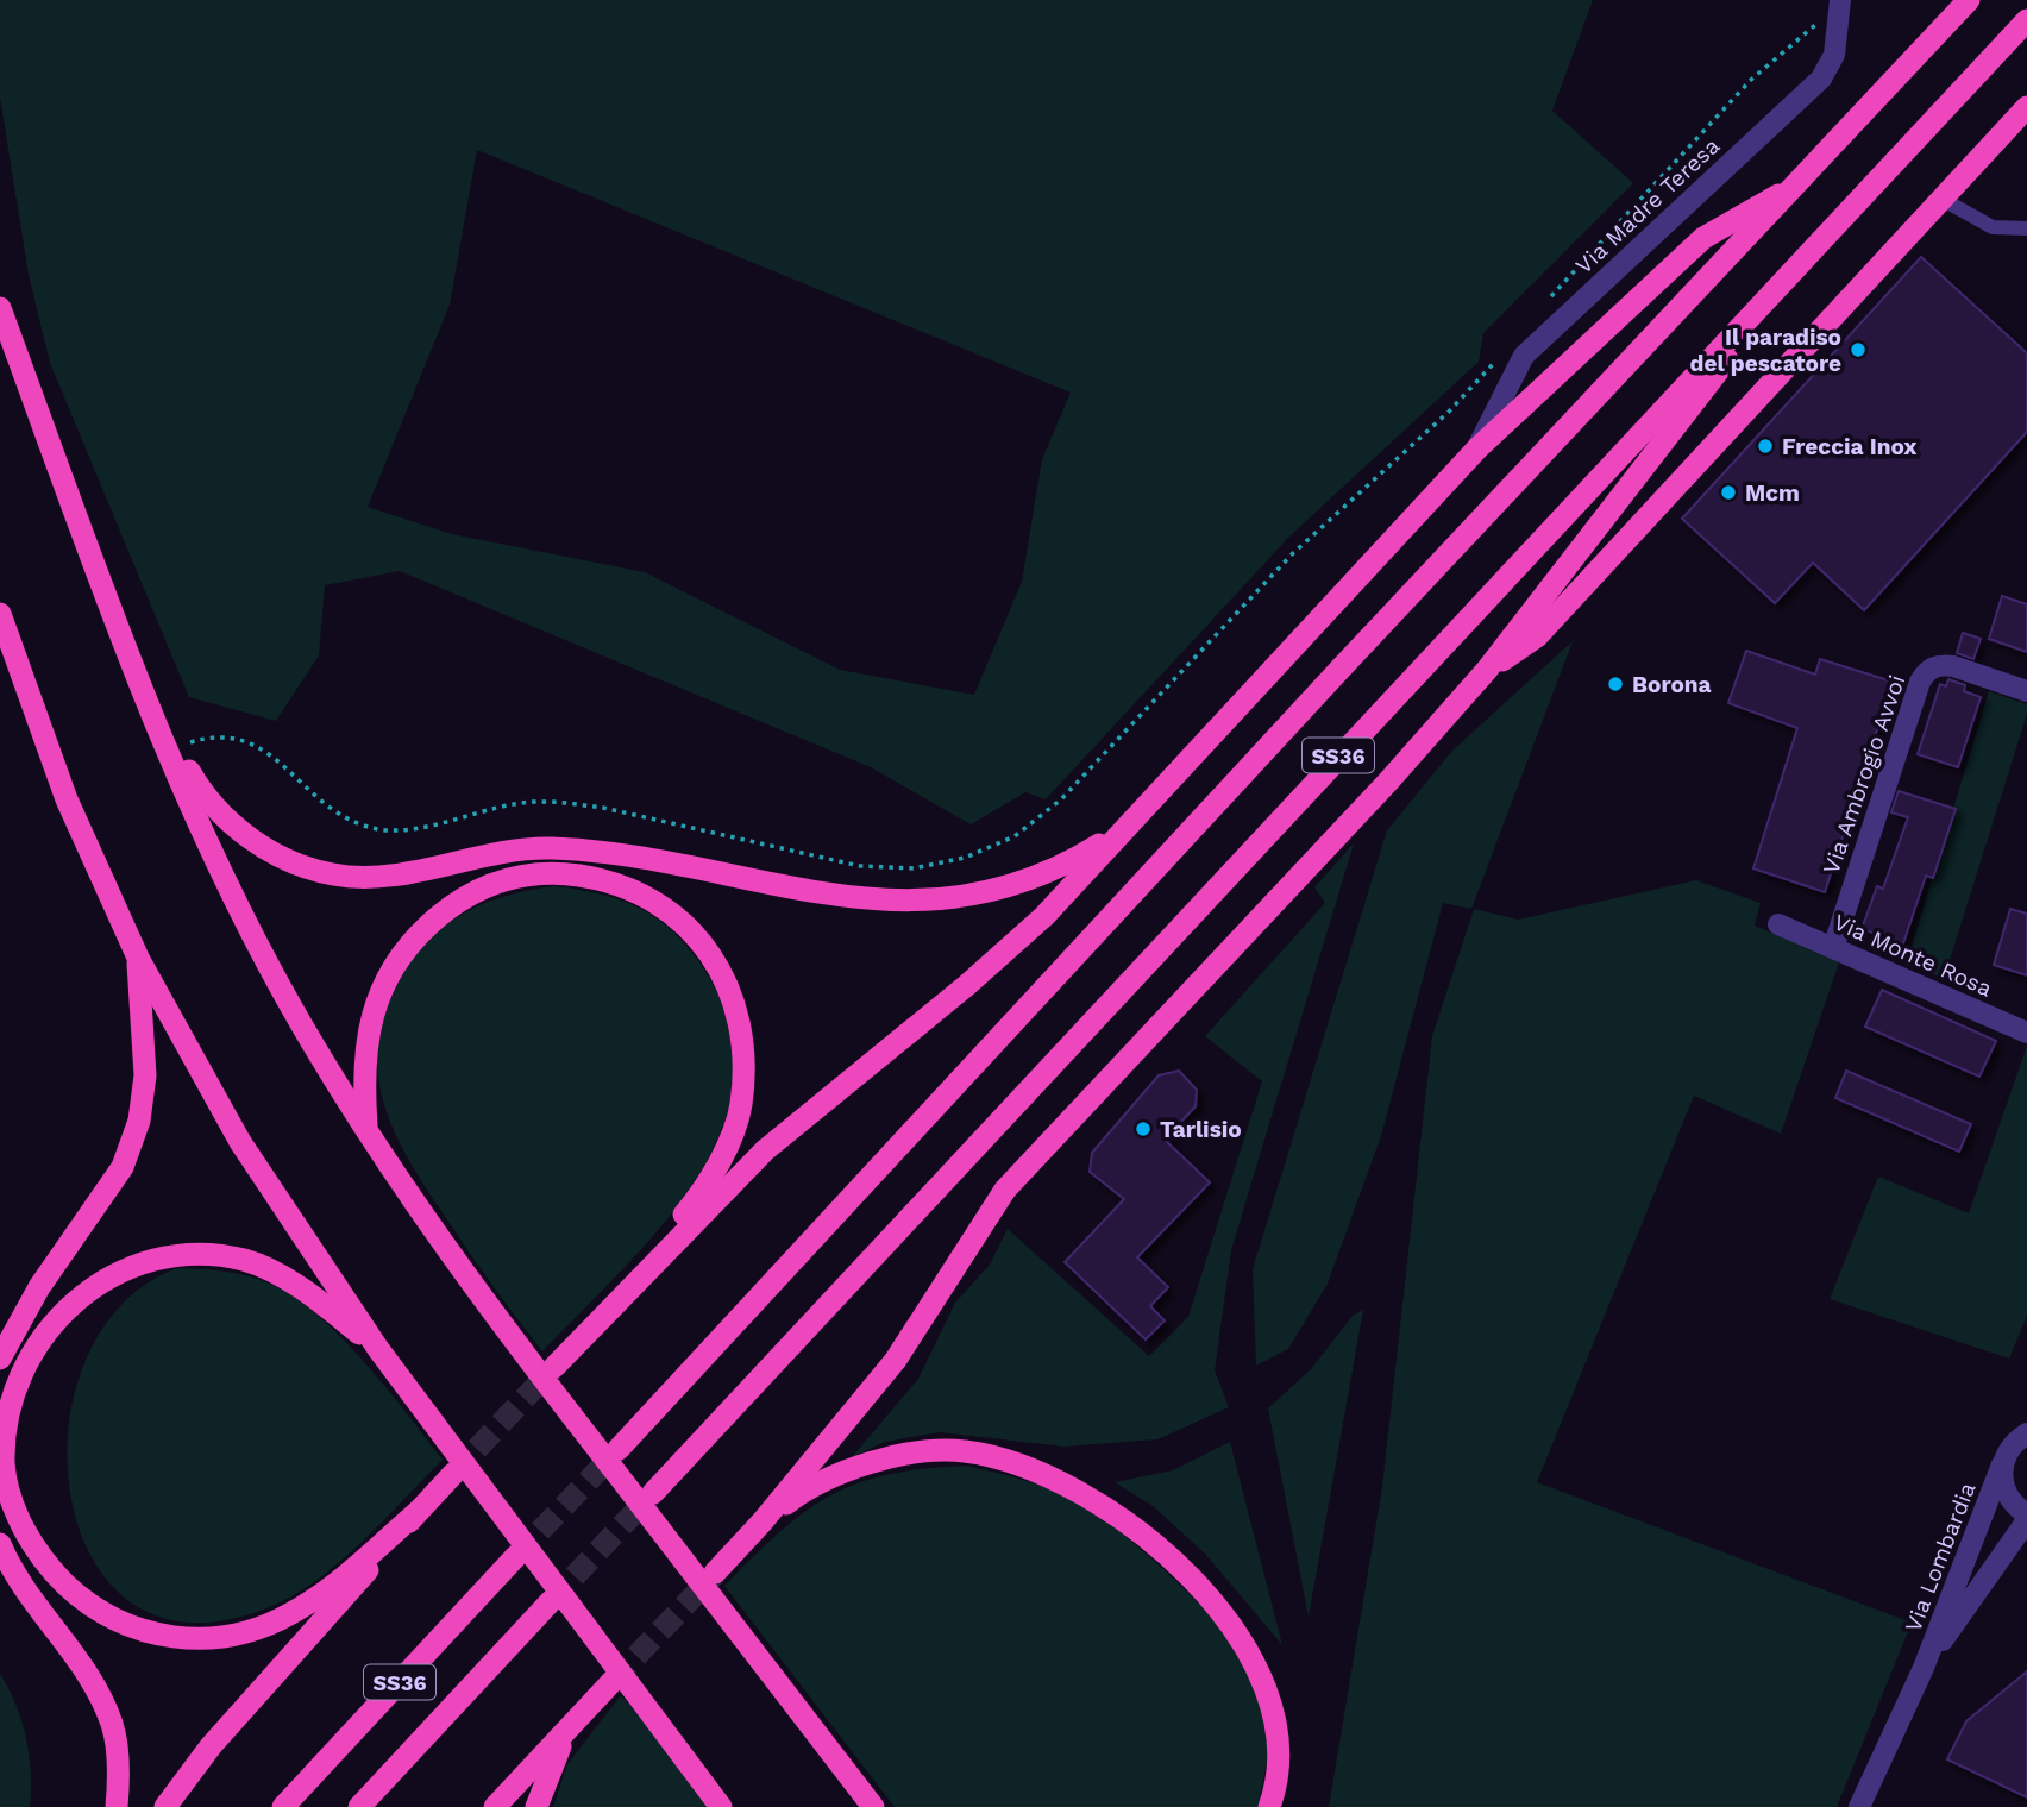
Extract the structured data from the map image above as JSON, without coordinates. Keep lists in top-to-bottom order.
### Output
{
  "streets": {
    "highway": ["SS36"],
    "street": [
      "Via Madre Teresa",
      "Via Ambrogio Avvoi",
      "Via Monte Rosa",
      "Via Lombardia"
    ]
  },
  "crossings": [
    ["Via Ambrogio Avvoi", "Via Monte Rosa"]
  ],
  "places": [
    "Il paradiso del pescatore",
    "Freccia Inox",
    "Mcm",
    "Borona",
    "Tarlisio"
  ]
}
